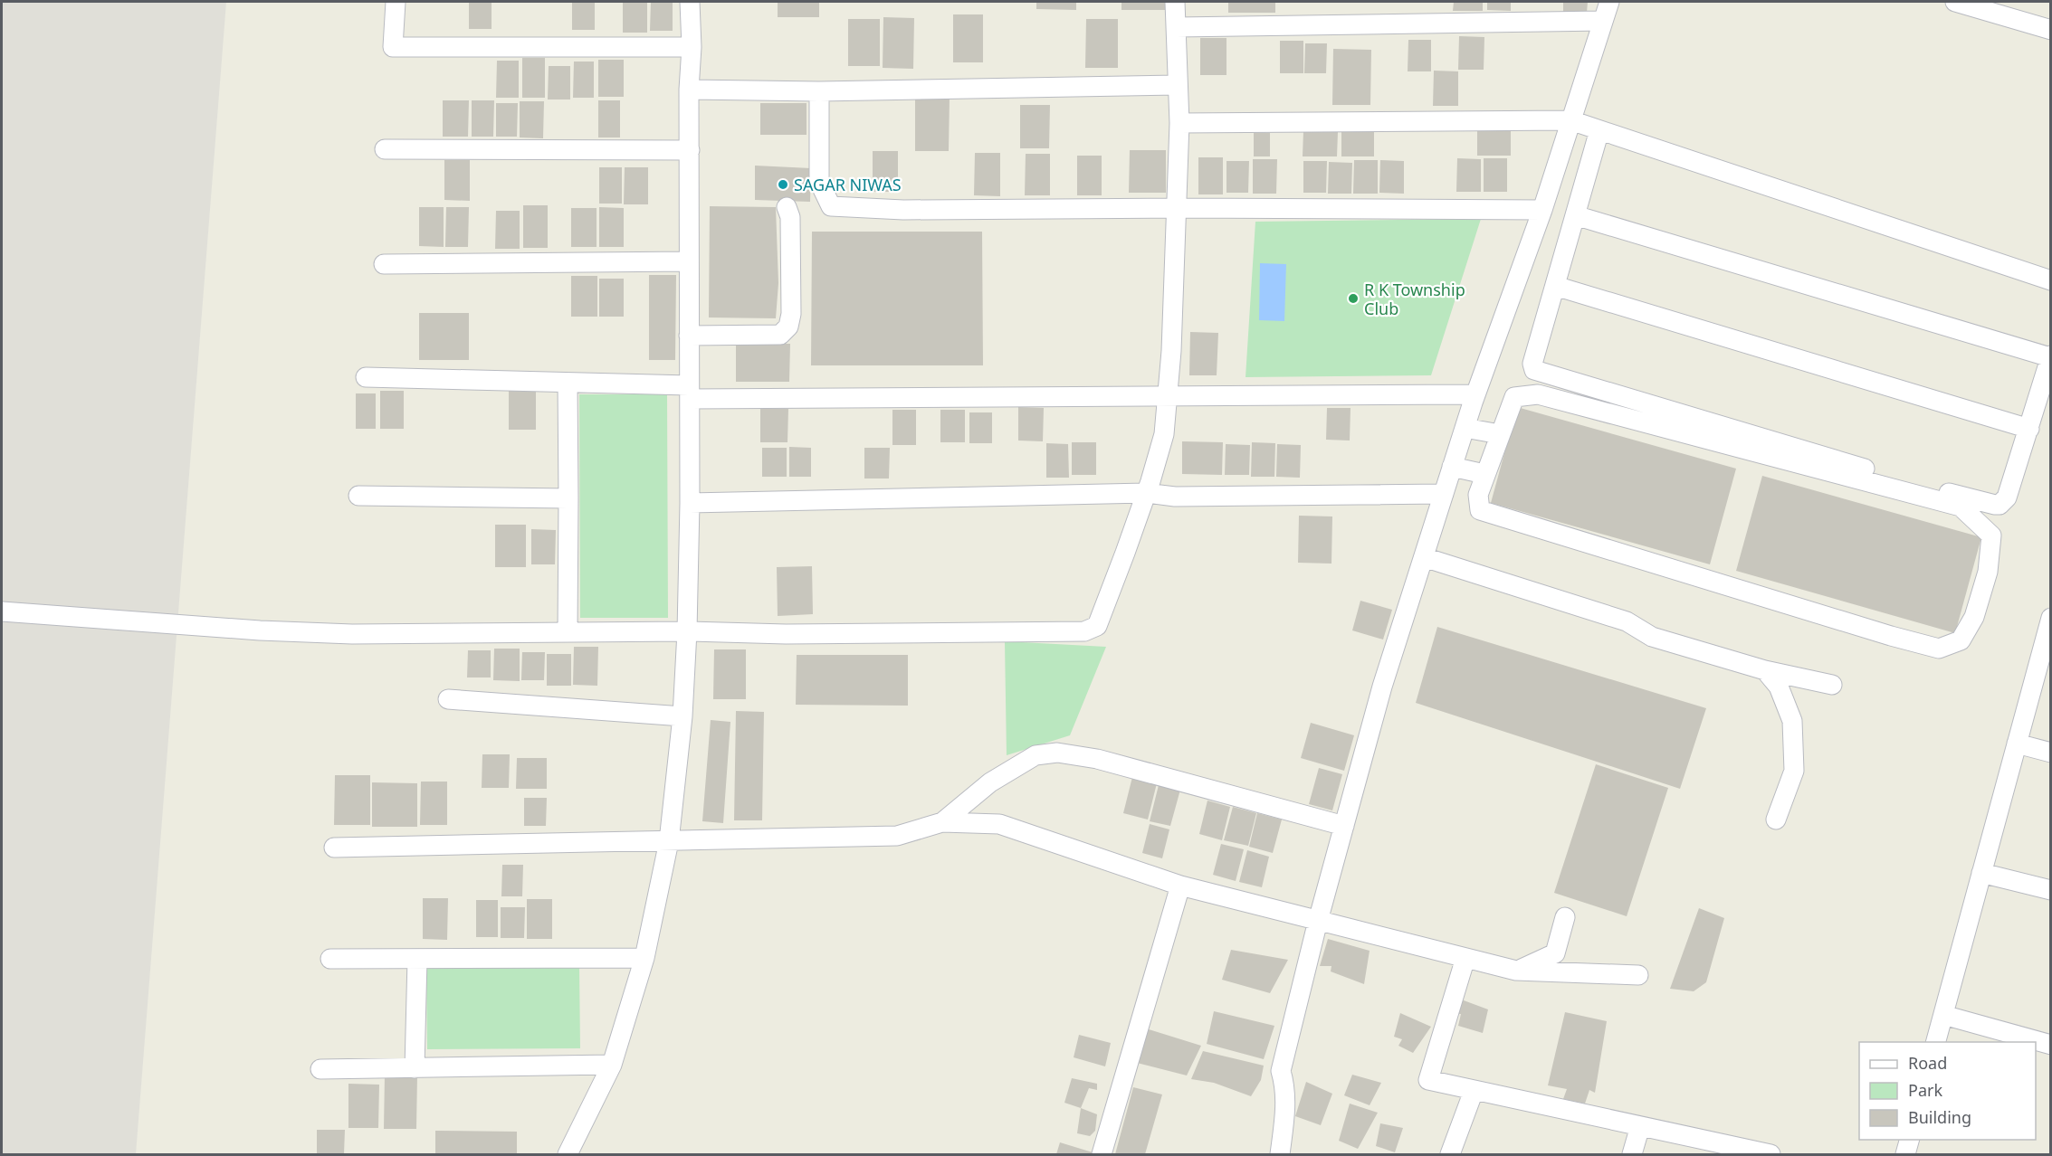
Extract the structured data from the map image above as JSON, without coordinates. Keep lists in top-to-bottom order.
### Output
{
  "places": ["SAGAR NIWAS", "R K Township Club"],
  "legend": ["Road", "Park", "Building"]
}
